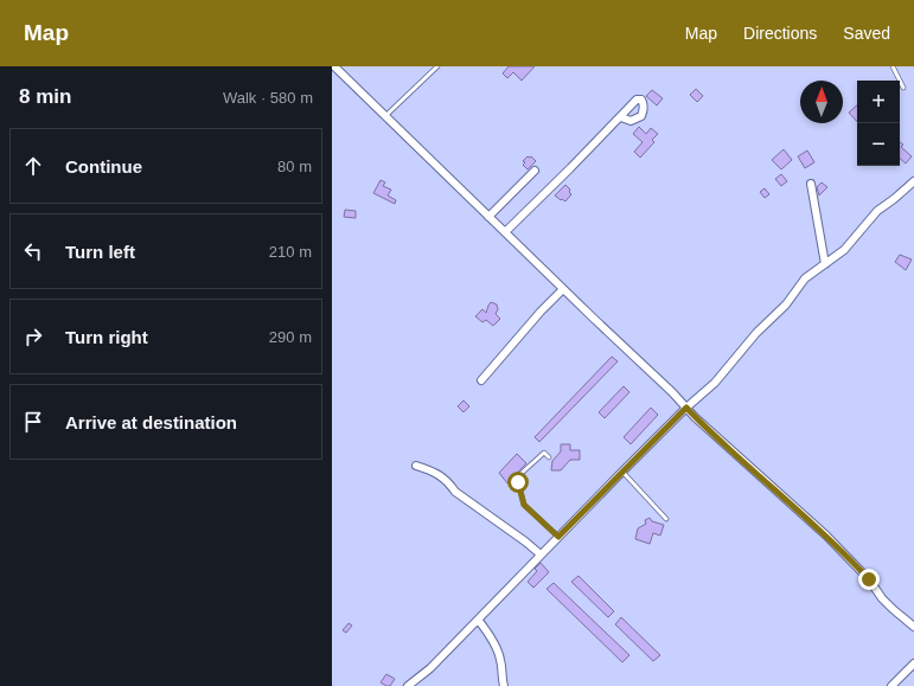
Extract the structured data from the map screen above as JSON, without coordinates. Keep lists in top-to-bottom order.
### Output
{
  "north": "top",
  "page": {
    "header": "Map",
    "nav": ["Map", "Directions", "Saved"],
    "heading": ["8 min", "Walk · 580 m"],
    "map_buttons": ["+", "−"],
    "list": [
      ["Continue", "80 m"],
      ["Turn left", "210 m"],
      ["Turn right", "290 m"],
      "Arrive at destination"
    ]
  }
}
